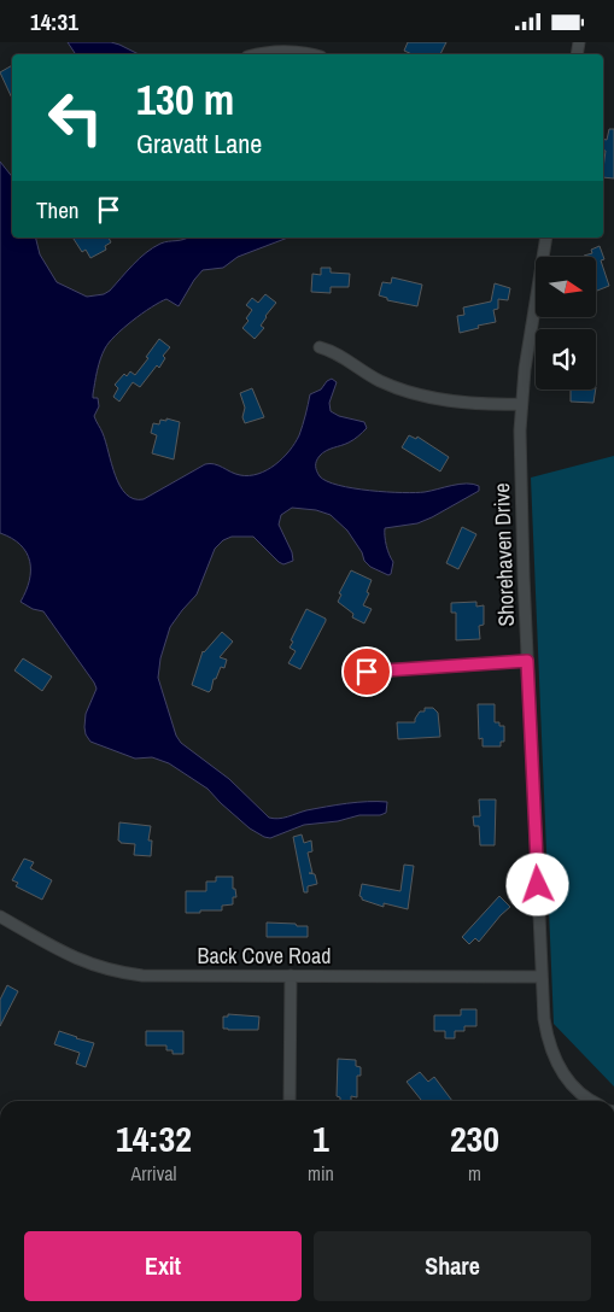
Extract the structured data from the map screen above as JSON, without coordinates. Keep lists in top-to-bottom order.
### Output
{
  "streets": {
    "street": ["Shorehaven Drive", "Back Cove Road"]
  },
  "crossings": [
    ["Shorehaven Drive", "Back Cove Road"]
  ],
  "north": "right",
  "page": {
    "status": "14:31",
    "turn": ["130 m", "Gravatt Lane"],
    "then": "Then",
    "eta": [
      "14:32",
      "Arrival",
      "1",
      "min",
      "230",
      "m"
    ],
    "buttons": ["Exit", "Share"]
  }
}
